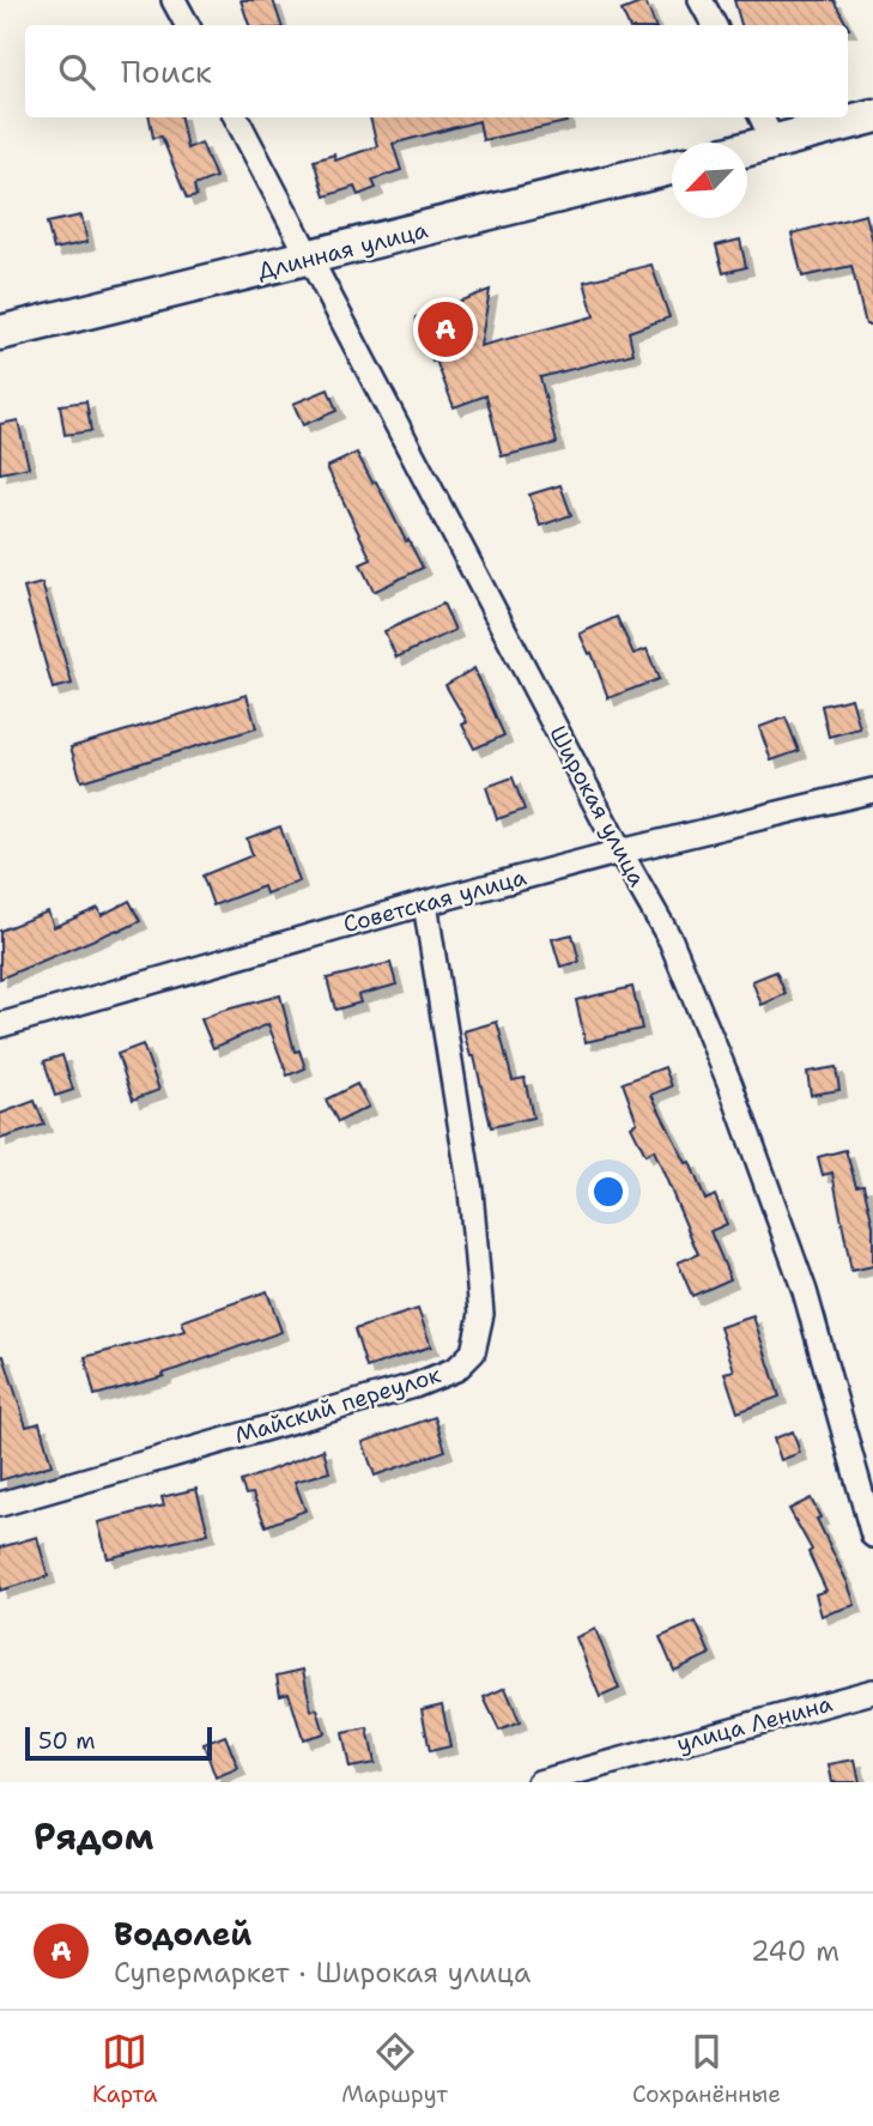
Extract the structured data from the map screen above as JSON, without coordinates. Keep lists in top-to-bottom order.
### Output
{
  "streets": {
    "main road": ["Длинная улица"],
    "street": [
      "Широкая улица",
      "Советская улица",
      "Майский переулок",
      "улица Ленина"
    ]
  },
  "crossings": [
    ["Длинная улица", "Широкая улица"],
    ["Широкая улица", "Советская улица"],
    ["Советская улица", "Майский переулок"]
  ],
  "scale_bar": "50 m",
  "north": "bottom left",
  "page": {
    "search": "Поиск",
    "pins": "A",
    "scale": "50 m",
    "heading": "Рядом",
    "list": [
      {
        "mark": "A",
        "name": "Водолей",
        "note": "Супермаркет · Широкая улица",
        "value": "240 m"
      }
    ],
    "nav": ["Карта", "Маршрут", "Сохранённые"]
  }
}
